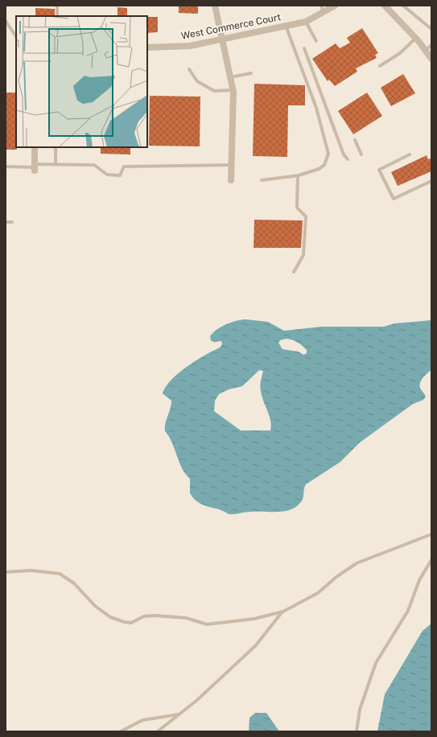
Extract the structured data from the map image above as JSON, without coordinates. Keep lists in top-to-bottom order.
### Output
{
  "streets": {
    "street": ["West Commerce Court"]
  }
}
